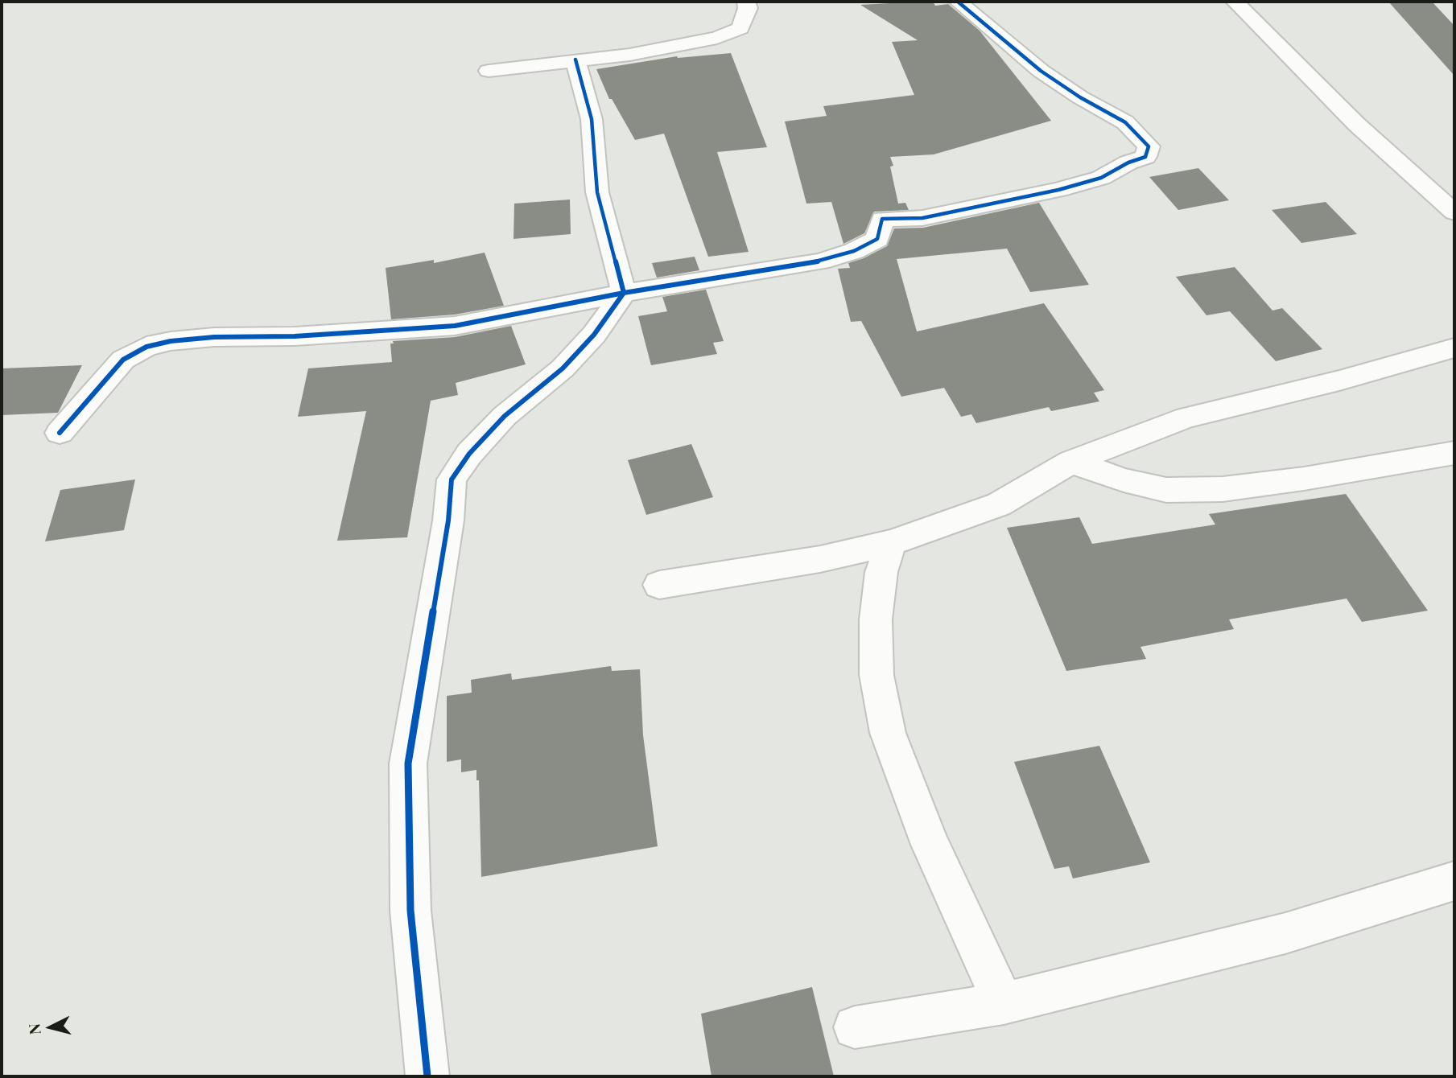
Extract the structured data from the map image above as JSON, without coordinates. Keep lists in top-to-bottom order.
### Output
{
  "north": "left"
}
